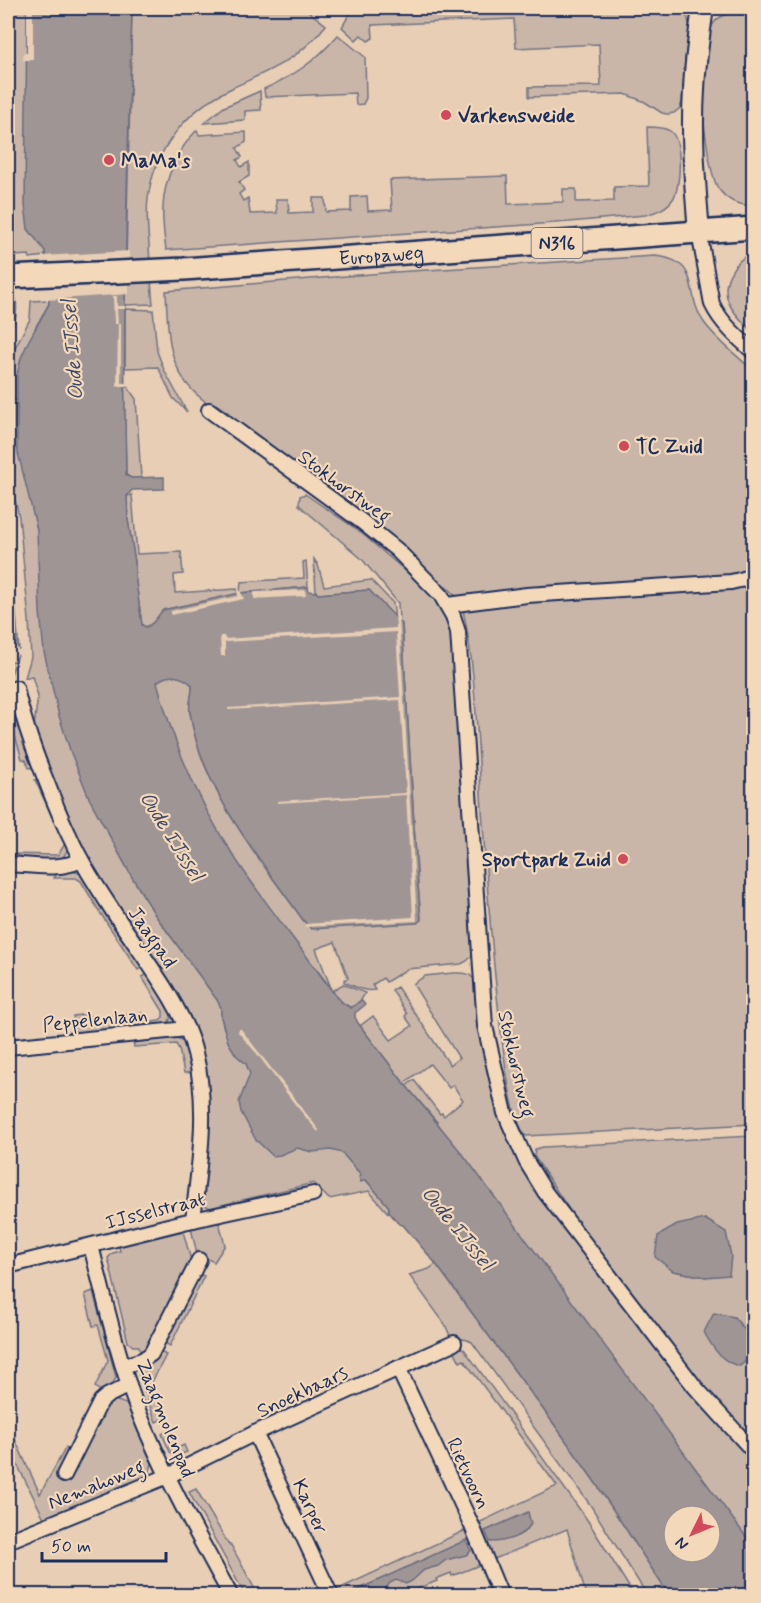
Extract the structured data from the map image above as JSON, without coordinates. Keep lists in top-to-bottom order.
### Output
{
  "streets": {
    "main road": ["N316", "Europaweg"],
    "street": [
      "Stokhorstweg",
      "Jaagpad",
      "Peppelenlaan",
      "IJsselstraat",
      "Snoekbaars",
      "Zaagmolenpad",
      "Rietvoorn",
      "Nemahoweg",
      "Karper"
    ]
  },
  "crossings": [
    ["Jaagpad", "Peppelenlaan"],
    ["Jaagpad", "IJsselstraat"],
    ["IJsselstraat", "Zaagmolenpad"],
    ["Snoekbaars", "Zaagmolenpad"],
    ["Snoekbaars", "Rietvoorn"],
    ["Snoekbaars", "Nemahoweg"],
    ["Snoekbaars", "Karper"],
    ["Zaagmolenpad", "Nemahoweg"]
  ],
  "water": ["Oude IJssel"],
  "places": [
    "Varkensweide",
    "MaMa's",
    "TC Zuid",
    "Sportpark Zuid"
  ],
  "scale_bar": "50 m",
  "north": "bottom left"
}
